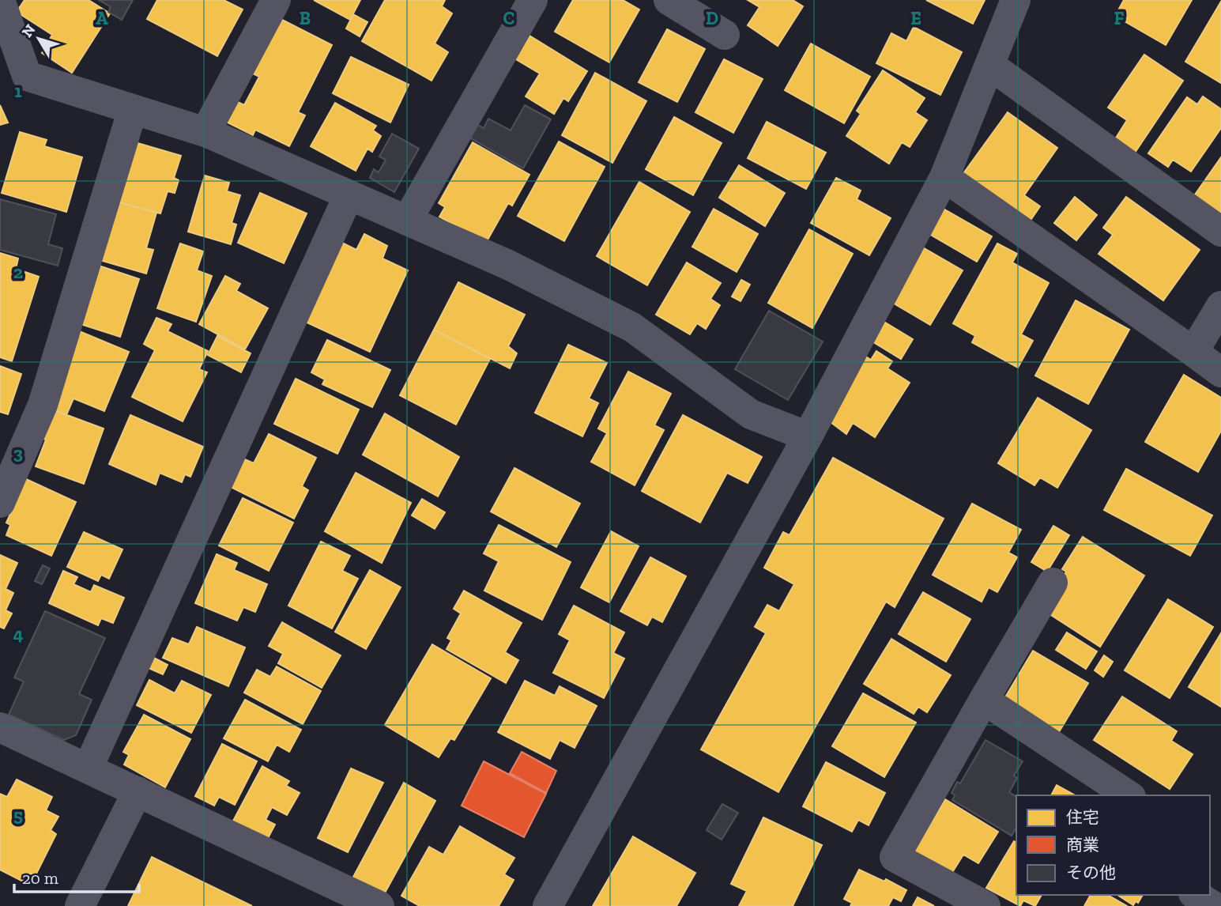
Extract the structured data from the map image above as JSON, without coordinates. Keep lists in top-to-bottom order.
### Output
{
  "legend": ["住宅", "商業", "その他"],
  "scale_bar": "20 m",
  "north": "top left",
  "grid": {
    "columns": [
      "A",
      "B",
      "C",
      "D",
      "E",
      "F"
    ],
    "rows": [
      "1",
      "2",
      "3",
      "4",
      "5"
    ]
  }
}
